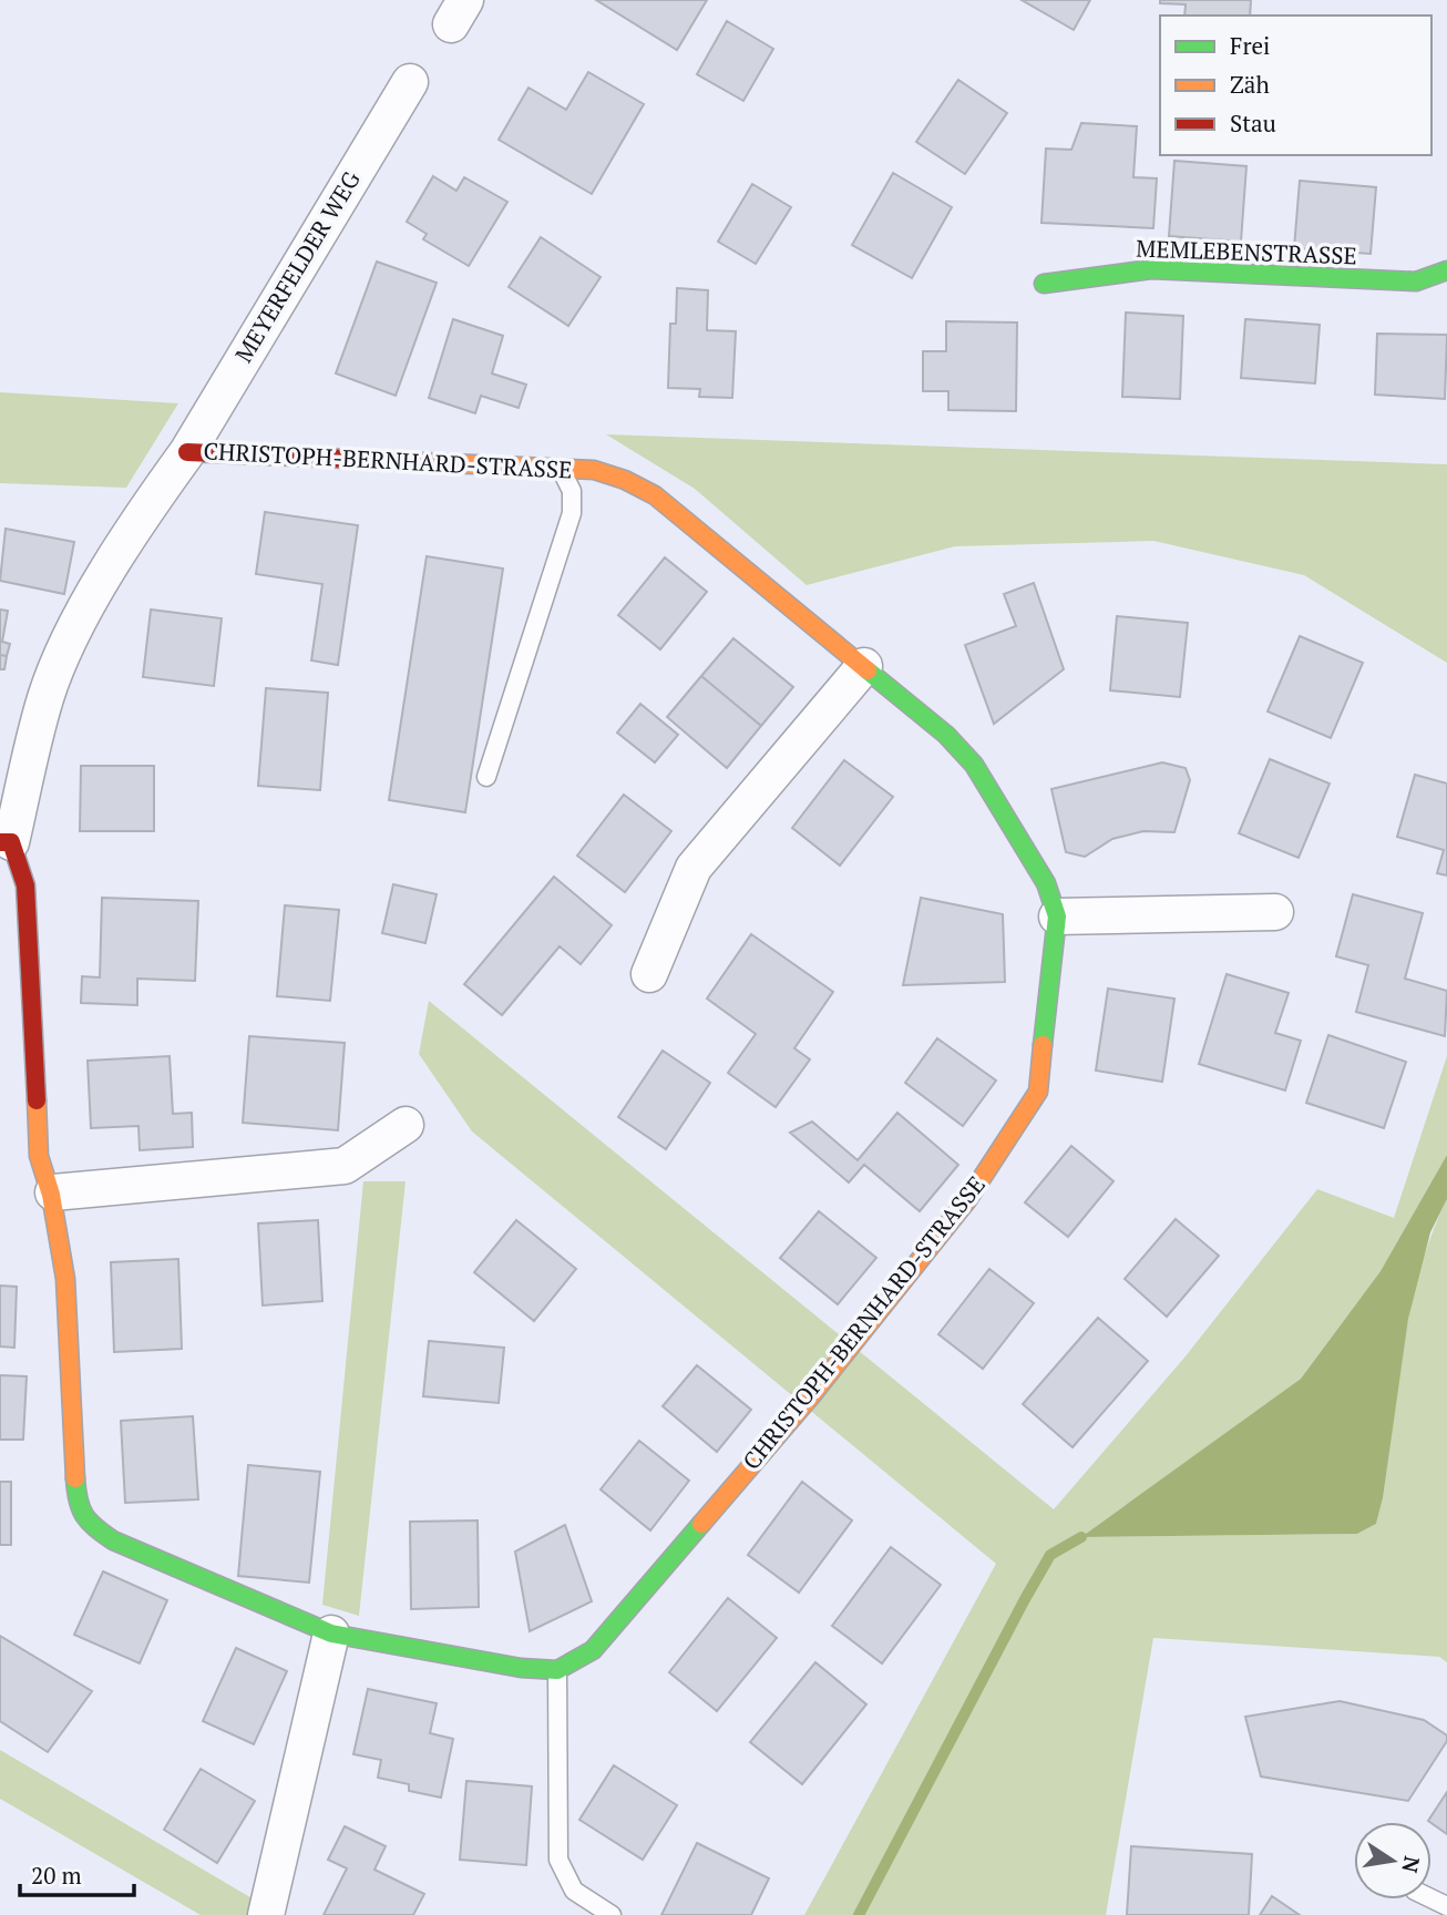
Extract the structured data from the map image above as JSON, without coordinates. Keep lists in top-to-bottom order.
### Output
{
  "streets": {
    "street": ["MEMLEBENSTRASSE", "MEYERFELDER WEG", "CHRISTOPH-BERNHARD-STRASSE"]
  },
  "crossings": [
    ["MEYERFELDER WEG", "CHRISTOPH-BERNHARD-STRASSE"]
  ],
  "legend": ["Frei", "Zäh", "Stau"],
  "scale_bar": "20 m",
  "north": "right"
}
